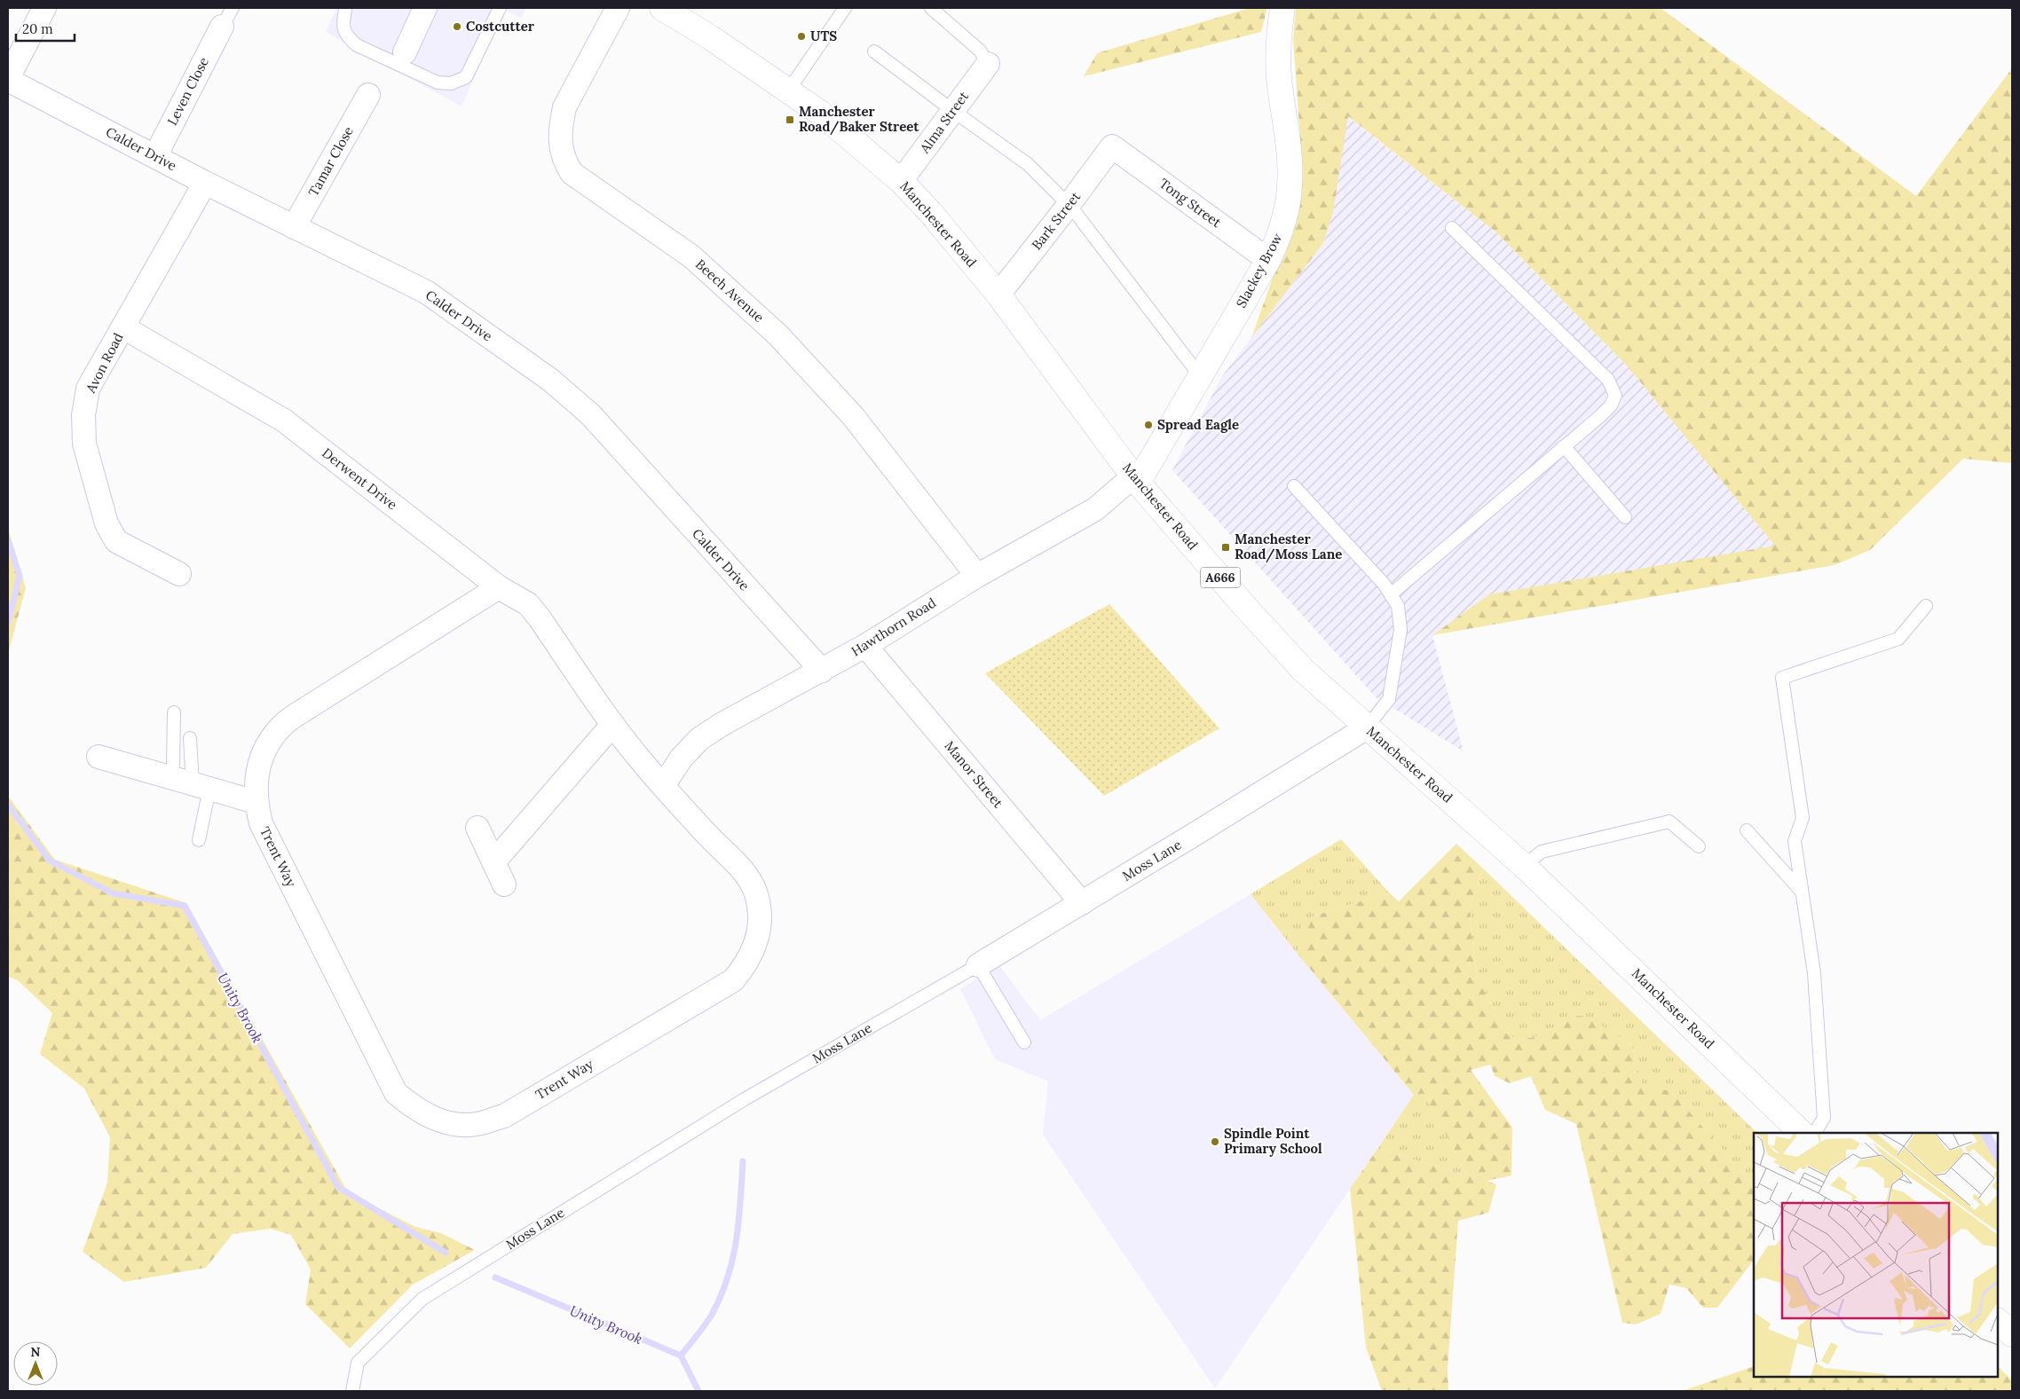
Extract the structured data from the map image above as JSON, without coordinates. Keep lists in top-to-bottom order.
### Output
{
  "streets": {
    "main road": ["Manchester Road", "Slackey Brow", "A666"],
    "street": [
      "Leven Close",
      "Alma Street",
      "Calder Drive",
      "Tamar Close",
      "Tong Street",
      "Bark Street",
      "Beech Avenue",
      "Avon Road",
      "Derwent Drive",
      "Hawthorn Road",
      "Manor Street",
      "Trent Way",
      "Moss Lane"
    ]
  },
  "crossings": [
    ["Leven Close", "Calder Drive"],
    ["Alma Street", "Manchester Road"],
    ["Calder Drive", "Tamar Close"],
    ["Calder Drive", "Avon Road"],
    ["Calder Drive", "Hawthorn Road"],
    ["Tong Street", "Bark Street"],
    ["Tong Street", "Slackey Brow"],
    ["Bark Street", "Manchester Road"],
    ["Manchester Road", "Slackey Brow"],
    ["Manchester Road", "Hawthorn Road"],
    ["Manchester Road", "Moss Lane"],
    ["Slackey Brow", "Hawthorn Road"],
    ["Beech Avenue", "Hawthorn Road"],
    ["Avon Road", "Derwent Drive"],
    ["Derwent Drive", "Trent Way"],
    ["Hawthorn Road", "Manor Street"],
    ["Hawthorn Road", "Trent Way"],
    ["Manor Street", "Moss Lane"]
  ],
  "water": ["Unity Brook"],
  "places": {
    "other": [
      "Costcutter",
      "UTS",
      "Spread Eagle",
      "Spindle Point Primary School"
    ],
    "transit": ["Manchester Road/Baker Street", "Manchester Road/Moss Lane"]
  },
  "scale_bar": "20 m",
  "north": "top"
}
